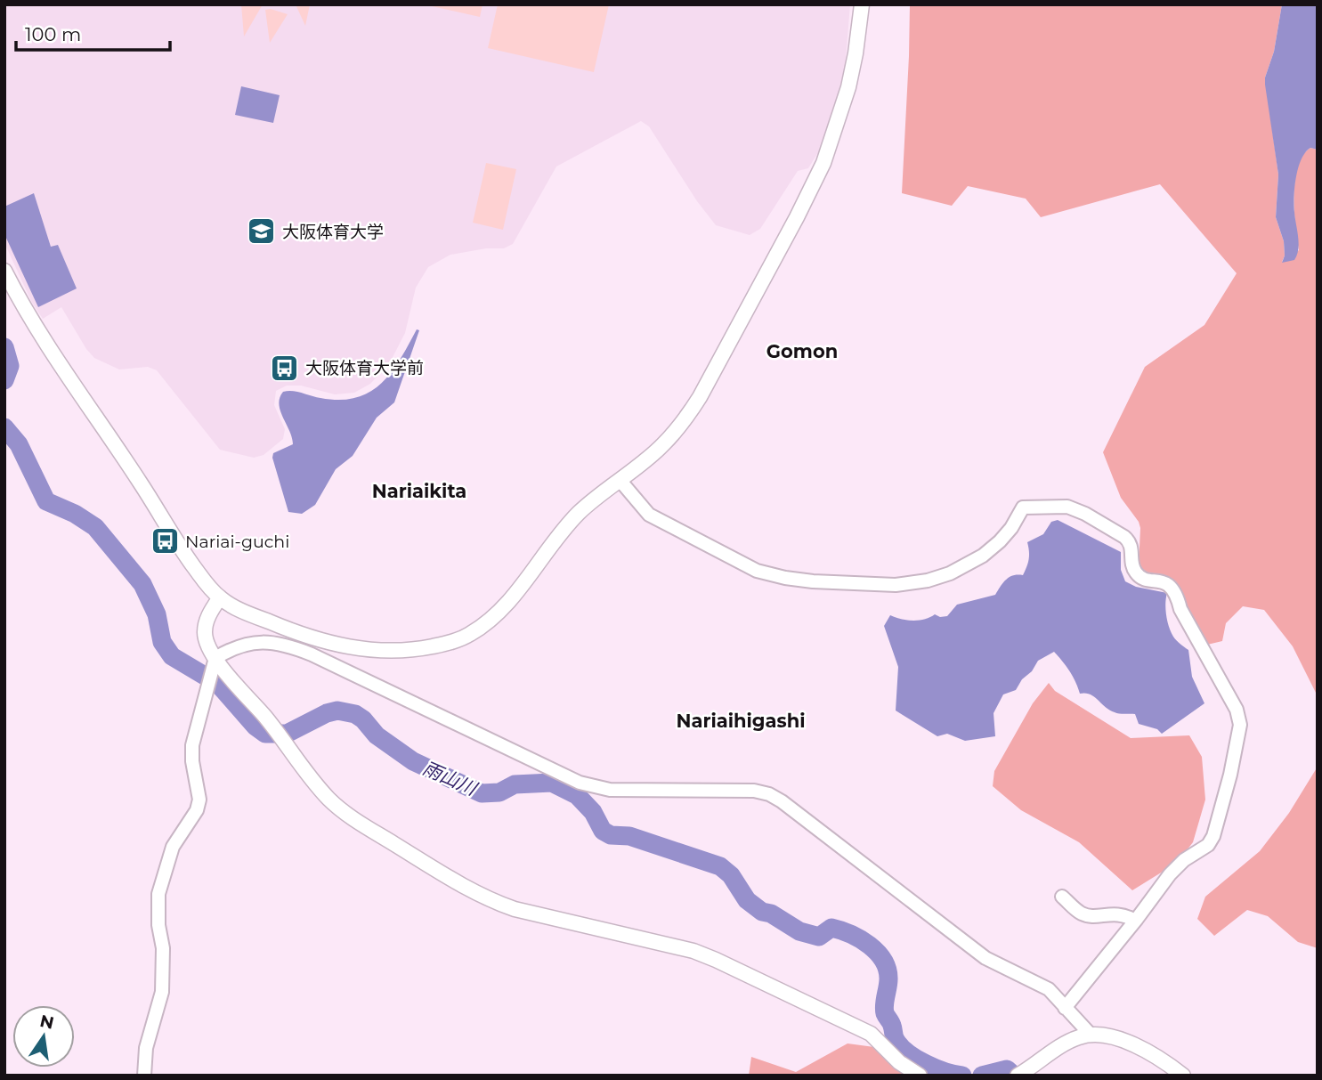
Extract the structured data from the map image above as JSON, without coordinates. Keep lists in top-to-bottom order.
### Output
{
  "districts": ["Gomon", "Nariaikita", "Nariaihigashi"],
  "water": ["雨山川"],
  "places": {
    "school or university": ["大阪体育大学"],
    "bus stop": ["大阪体育大学前", "Nariai-guchi"]
  },
  "scale_bar": "100 m",
  "north": "top"
}
